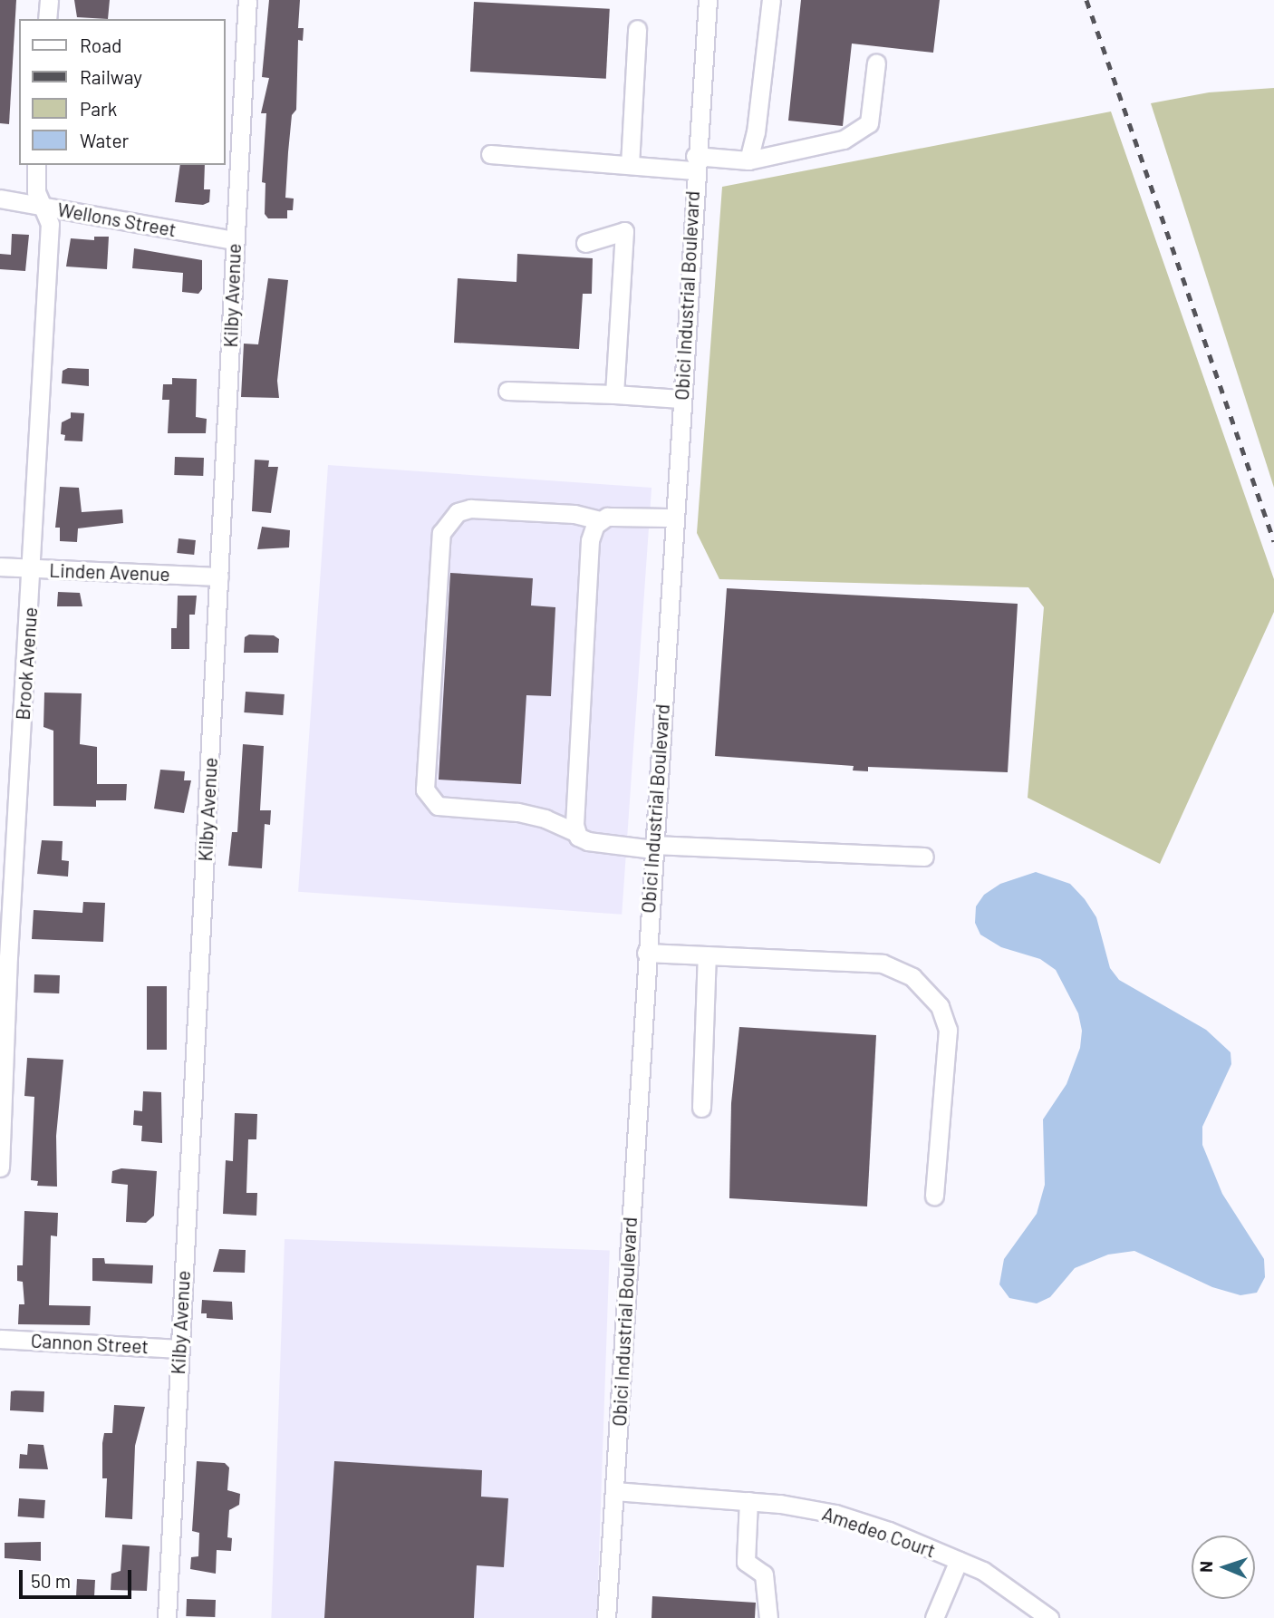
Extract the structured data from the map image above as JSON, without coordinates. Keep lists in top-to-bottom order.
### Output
{
  "streets": {
    "street": [
      "Wellons Street",
      "Kilby Avenue",
      "Obici Industrial Boulevard",
      "Linden Avenue",
      "Brook Avenue",
      "Cannon Street",
      "Amedeo Court"
    ]
  },
  "crossings": [
    ["Wellons Street", "Kilby Avenue"],
    ["Wellons Street", "Brook Avenue"],
    ["Kilby Avenue", "Linden Avenue"],
    ["Kilby Avenue", "Cannon Street"],
    ["Obici Industrial Boulevard", "Amedeo Court"],
    ["Linden Avenue", "Brook Avenue"]
  ],
  "legend": [
    "Road",
    "Railway",
    "Park",
    "Water"
  ],
  "scale_bar": "50 m",
  "north": "left"
}
